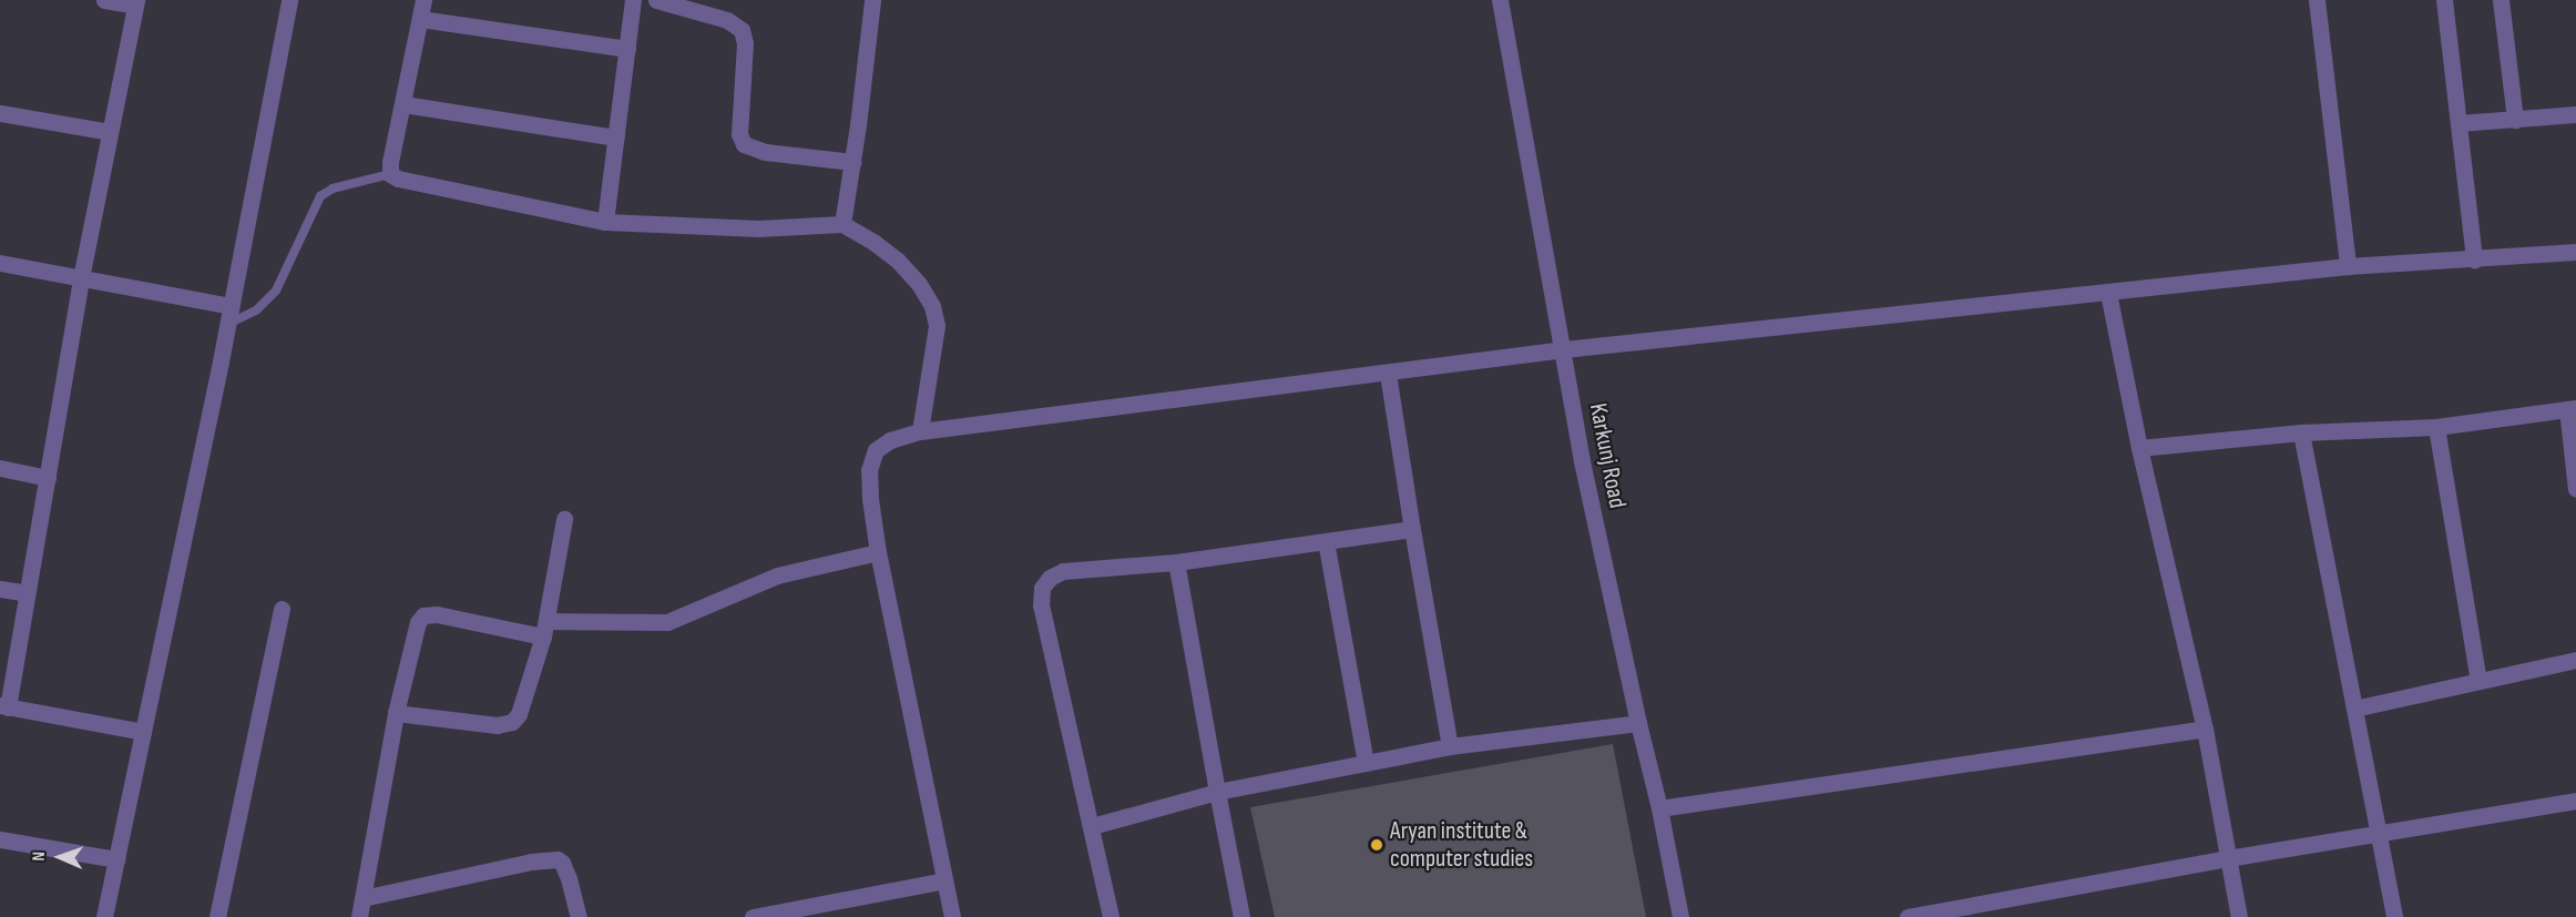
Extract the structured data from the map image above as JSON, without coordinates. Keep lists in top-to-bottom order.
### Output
{
  "streets": {
    "street": ["Karkunj Road"]
  },
  "places": ["Aryan institute & computer studies"],
  "north": "left"
}
